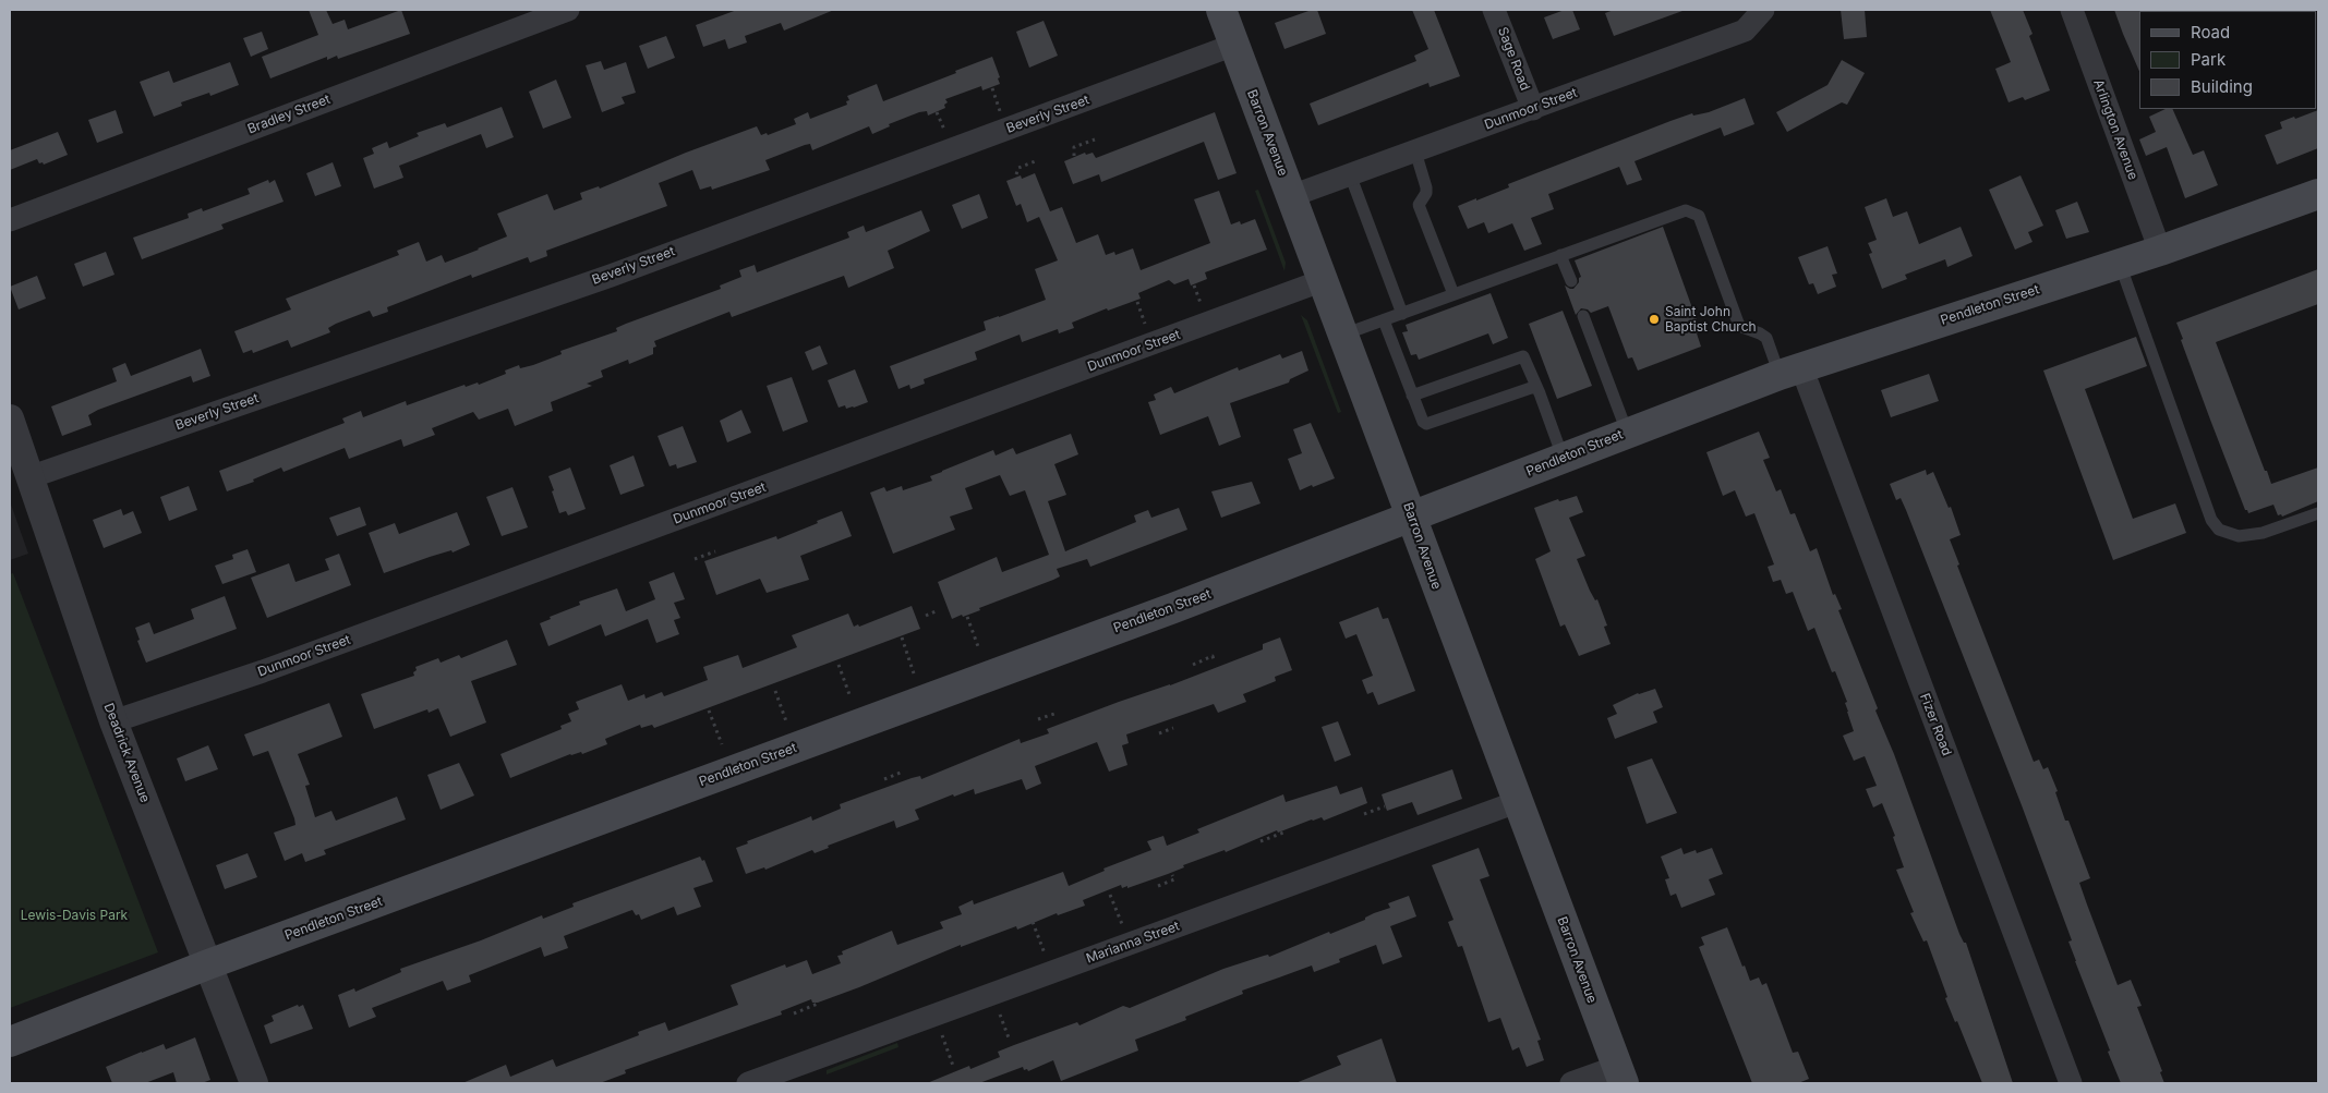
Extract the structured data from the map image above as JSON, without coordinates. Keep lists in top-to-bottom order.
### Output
{
  "streets": {
    "main road": ["Barron Avenue", "Pendleton Street"],
    "street": [
      "Sage Road",
      "Dunmoor Street",
      "Bradley Street",
      "Beverly Street",
      "Arlington Avenue",
      "Fizer Road",
      "Deadrick Avenue",
      "Marianna Street"
    ]
  },
  "crossings": [
    ["Sage Road", "Dunmoor Street"],
    ["Dunmoor Street", "Barron Avenue"],
    ["Dunmoor Street", "Deadrick Avenue"],
    ["Beverly Street", "Barron Avenue"],
    ["Beverly Street", "Deadrick Avenue"],
    ["Arlington Avenue", "Pendleton Street"],
    ["Barron Avenue", "Pendleton Street"],
    ["Barron Avenue", "Marianna Street"],
    ["Pendleton Street", "Fizer Road"],
    ["Pendleton Street", "Deadrick Avenue"]
  ],
  "parks": ["Lewis-Davis Park"],
  "places": ["Saint John Baptist Church"],
  "legend": ["Road", "Park", "Building"]
}
